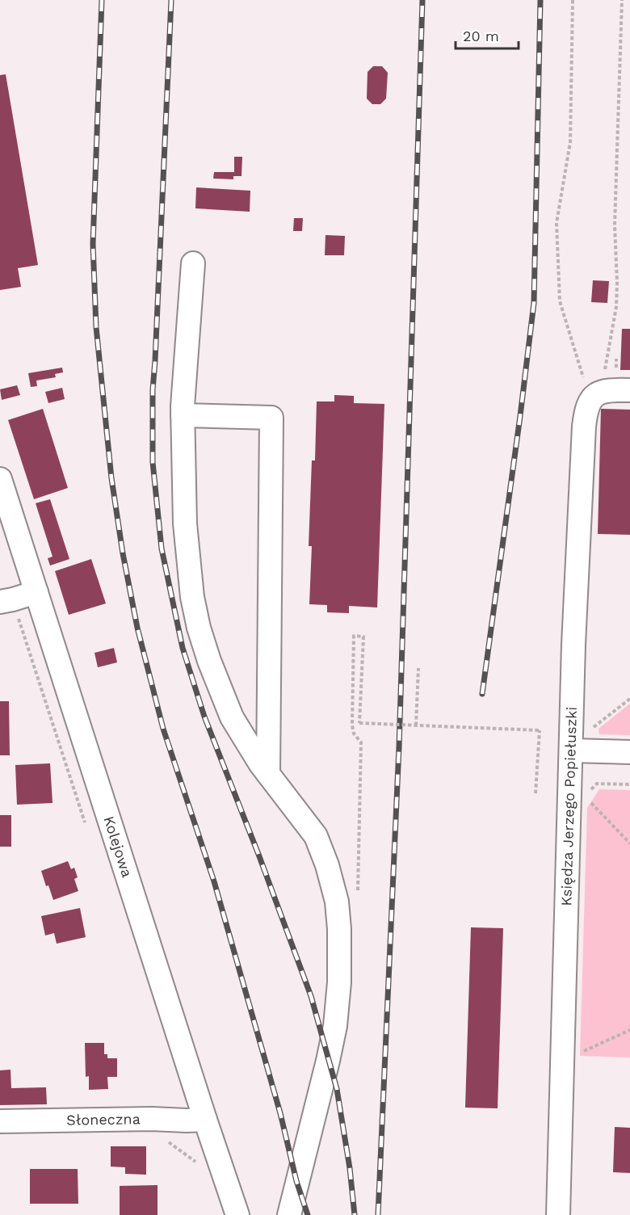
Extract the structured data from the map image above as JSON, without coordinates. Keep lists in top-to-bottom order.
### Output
{
  "streets": {
    "street": ["Księdza Jerzego Popiełuszki", "Kolejowa", "Słoneczna"]
  },
  "crossings": [
    ["Kolejowa", "Słoneczna"]
  ],
  "scale_bar": "20 m"
}
